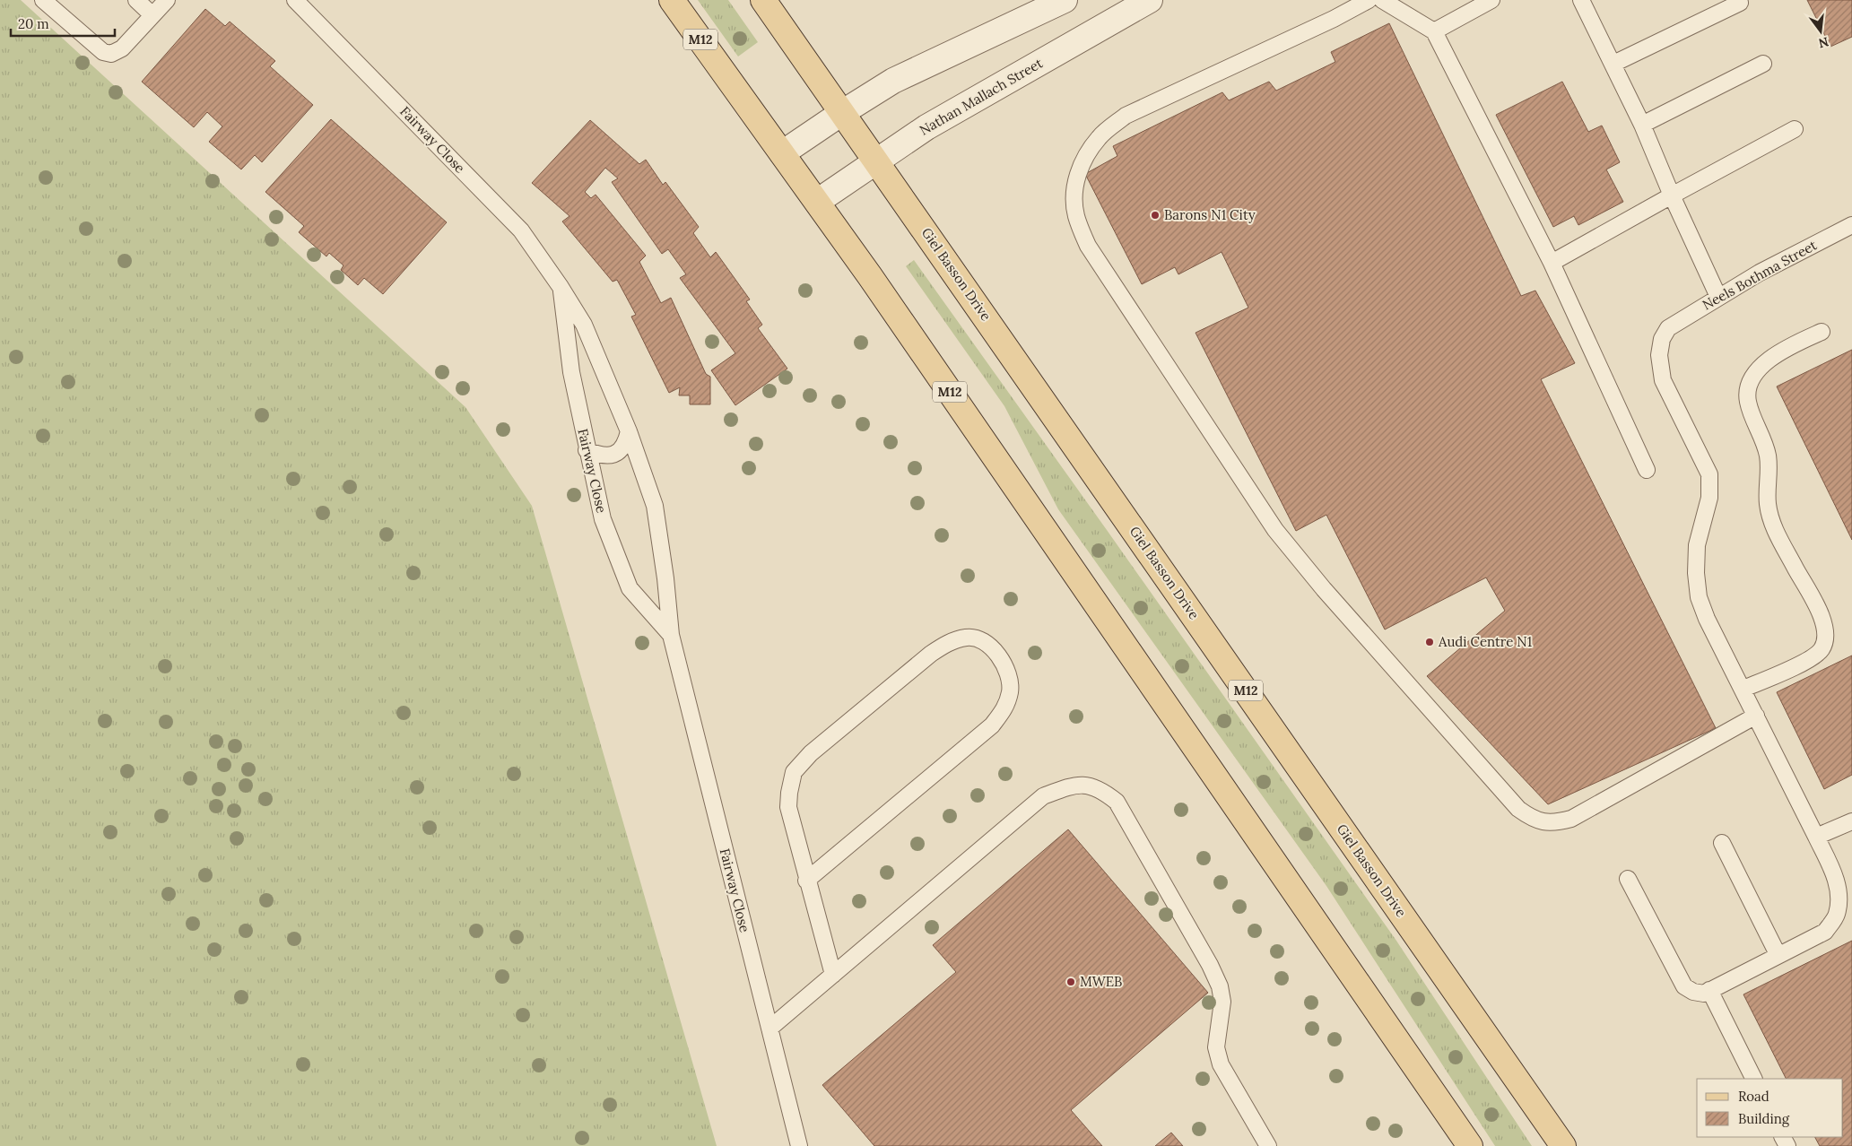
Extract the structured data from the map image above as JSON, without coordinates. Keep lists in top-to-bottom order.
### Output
{
  "streets": {
    "main road": ["M12", "Giel Basson Drive"],
    "street": ["Nathan Mallach Street"],
    "lane": ["Fairway Close", "Neels Bothma Street"]
  },
  "crossings": [
    ["M12", "Nathan Mallach Street"],
    ["Nathan Mallach Street", "Giel Basson Drive"]
  ],
  "places": ["Barons N1 City", "Audi Centre N1", "MWEB"],
  "legend": ["Road", "Building"],
  "scale_bar": "20 m",
  "north": "bottom"
}
